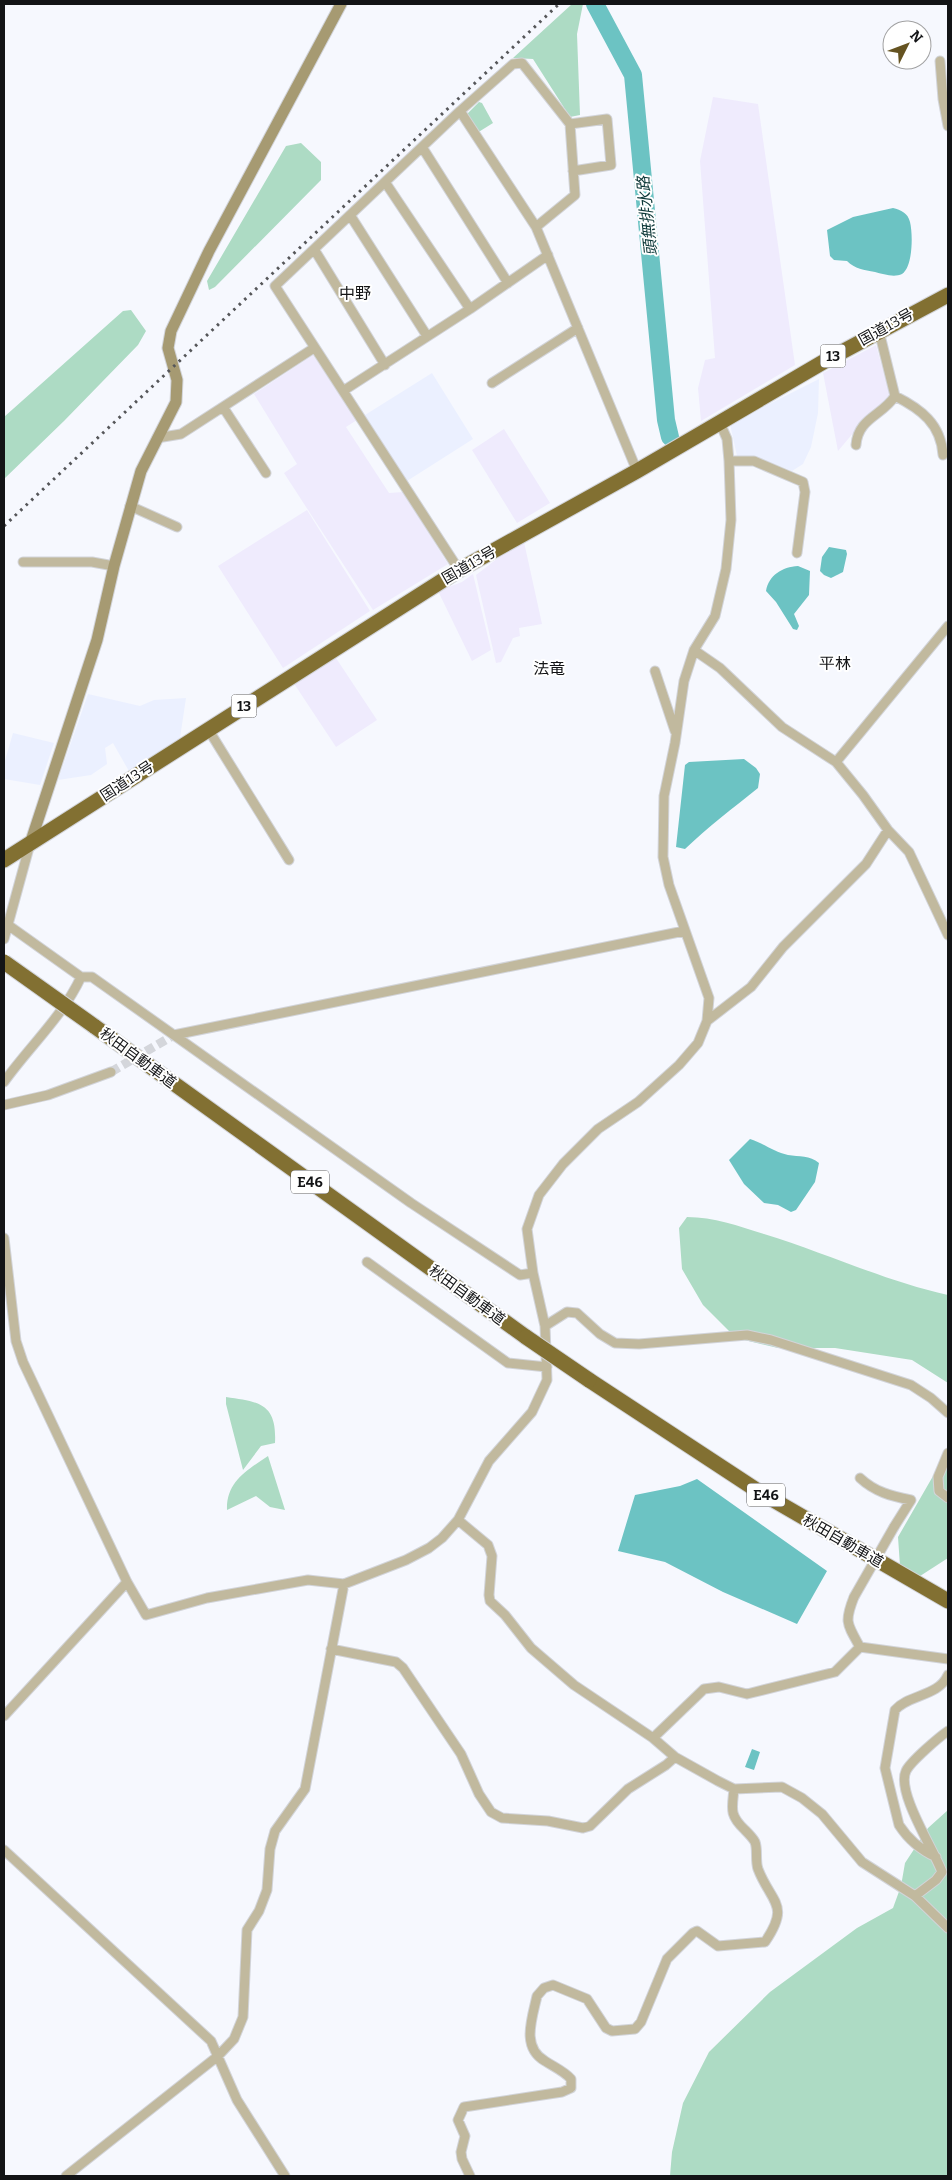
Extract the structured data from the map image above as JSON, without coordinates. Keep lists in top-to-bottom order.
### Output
{
  "streets": {
    "highway": [
      "国道13号",
      "13",
      "秋田自動車道",
      "E46"
    ]
  },
  "districts": ["中野", "平林", "法竜"],
  "water": ["頭無排水路"],
  "north": "top right"
}
